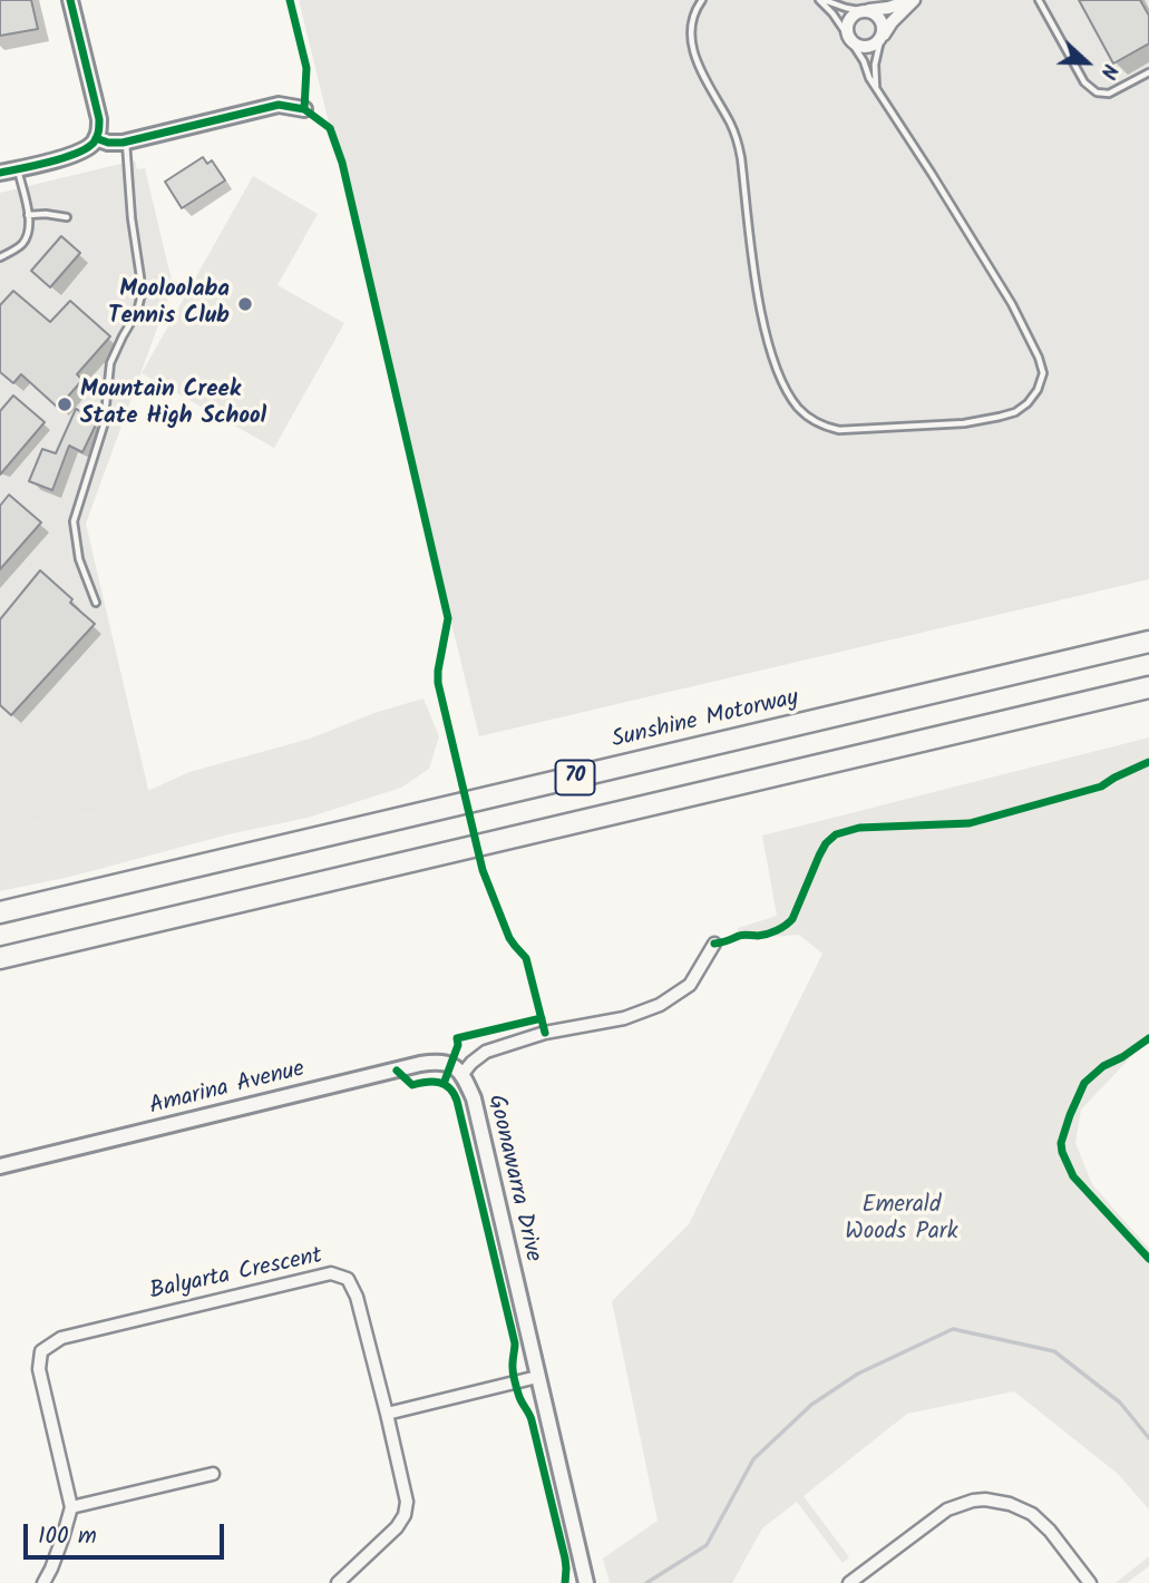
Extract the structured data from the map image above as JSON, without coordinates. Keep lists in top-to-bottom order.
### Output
{
  "streets": {
    "highway": ["Sunshine Motorway", "70"],
    "street": ["Amarina Avenue", "Goonawarra Drive", "Balyarta Crescent"]
  },
  "crossings": [
    ["Amarina Avenue", "Goonawarra Drive"]
  ],
  "parks": ["Emerald Woods Park"],
  "places": ["Mooloolaba Tennis Club", "Mountain Creek State High School"],
  "scale_bar": "100 m",
  "north": "right"
}
